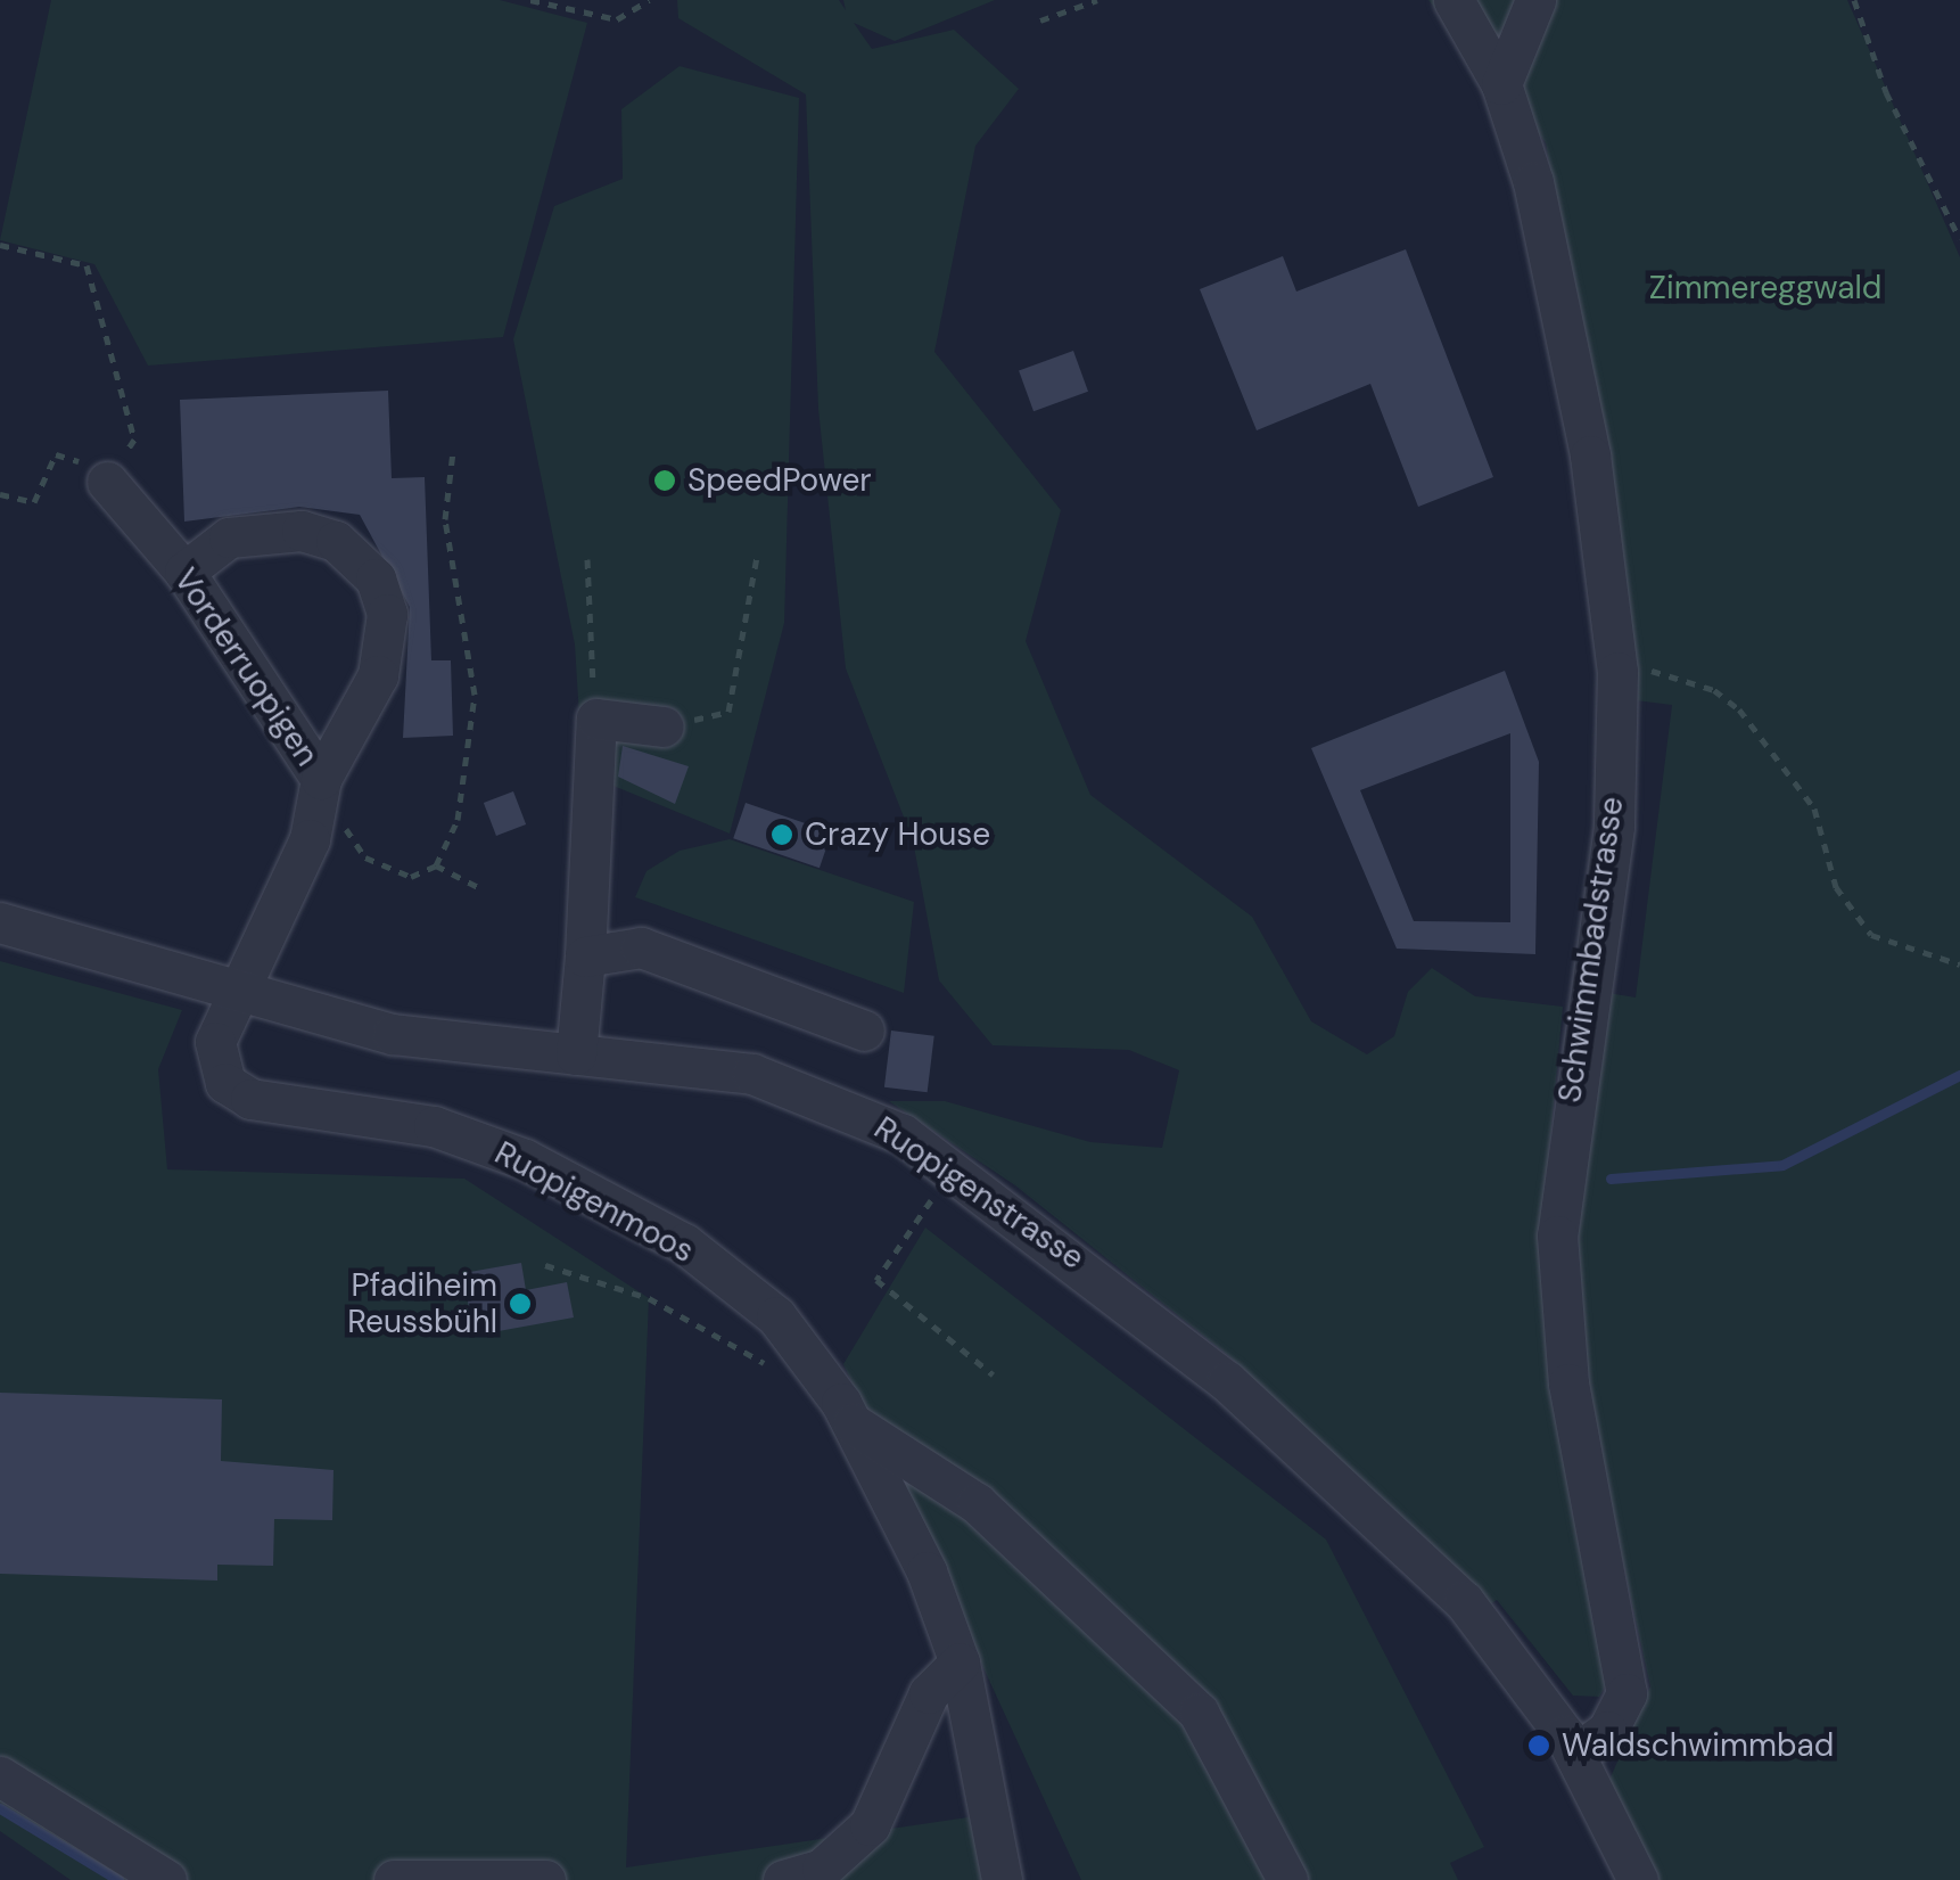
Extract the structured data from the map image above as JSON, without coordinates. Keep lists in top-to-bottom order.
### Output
{
  "streets": {
    "street": [
      "Vorderruopigen",
      "Schwimmbadstrasse",
      "Ruopigenstrasse",
      "Ruopigenmoos"
    ]
  },
  "crossings": [
    ["Vorderruopigen", "Ruopigenstrasse"],
    ["Vorderruopigen", "Ruopigenmoos"],
    ["Schwimmbadstrasse", "Ruopigenstrasse"],
    ["Ruopigenstrasse", "Ruopigenmoos"]
  ],
  "parks": ["Zimmereggwald"],
  "places": [
    "SpeedPower",
    "Crazy House",
    "Pfadiheim Reussbühl",
    "Waldschwimmbad"
  ]
}
